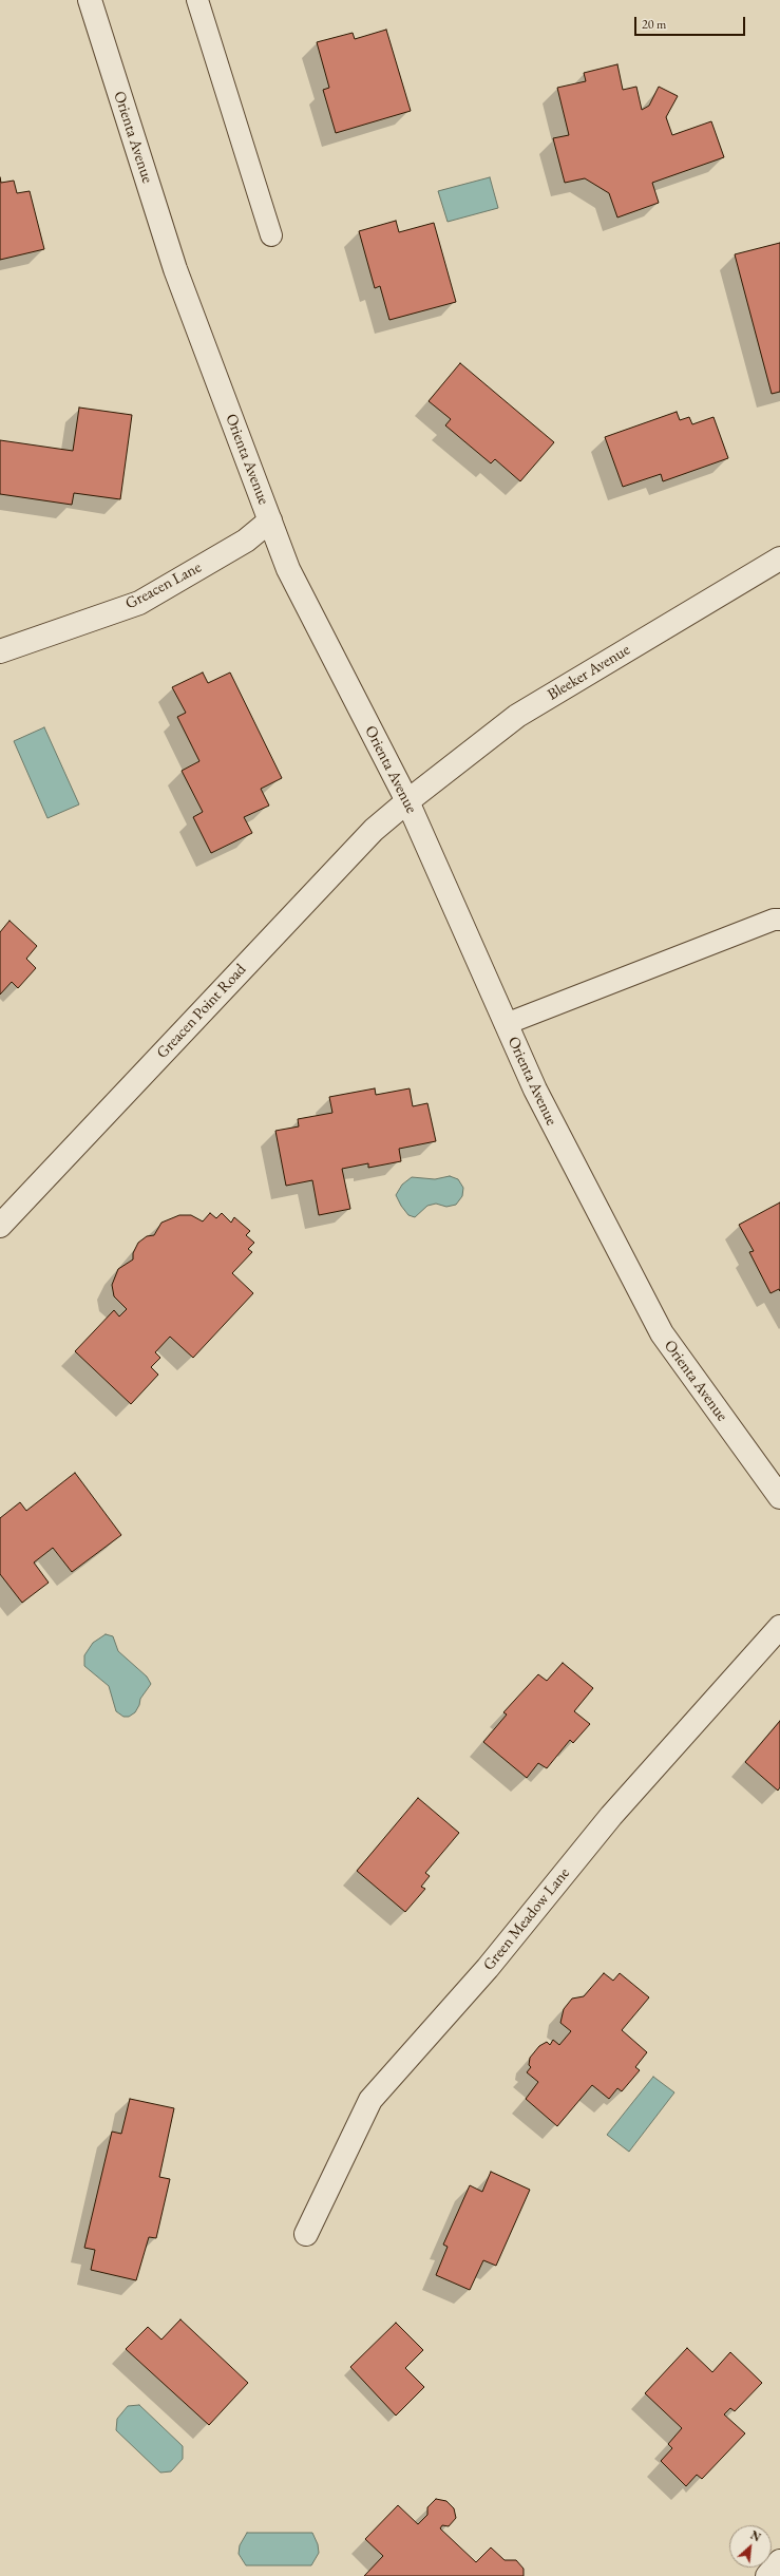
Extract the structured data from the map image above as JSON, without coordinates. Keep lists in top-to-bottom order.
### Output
{
  "streets": {
    "street": [
      "Orienta Avenue",
      "Greacen Lane",
      "Bleeker Avenue",
      "Greacen Point Road",
      "Green Meadow Lane"
    ]
  },
  "crossings": [
    ["Orienta Avenue", "Greacen Lane"],
    ["Orienta Avenue", "Bleeker Avenue"],
    ["Orienta Avenue", "Greacen Point Road"],
    ["Bleeker Avenue", "Greacen Point Road"]
  ],
  "scale_bar": "20 m",
  "north": "top right"
}
